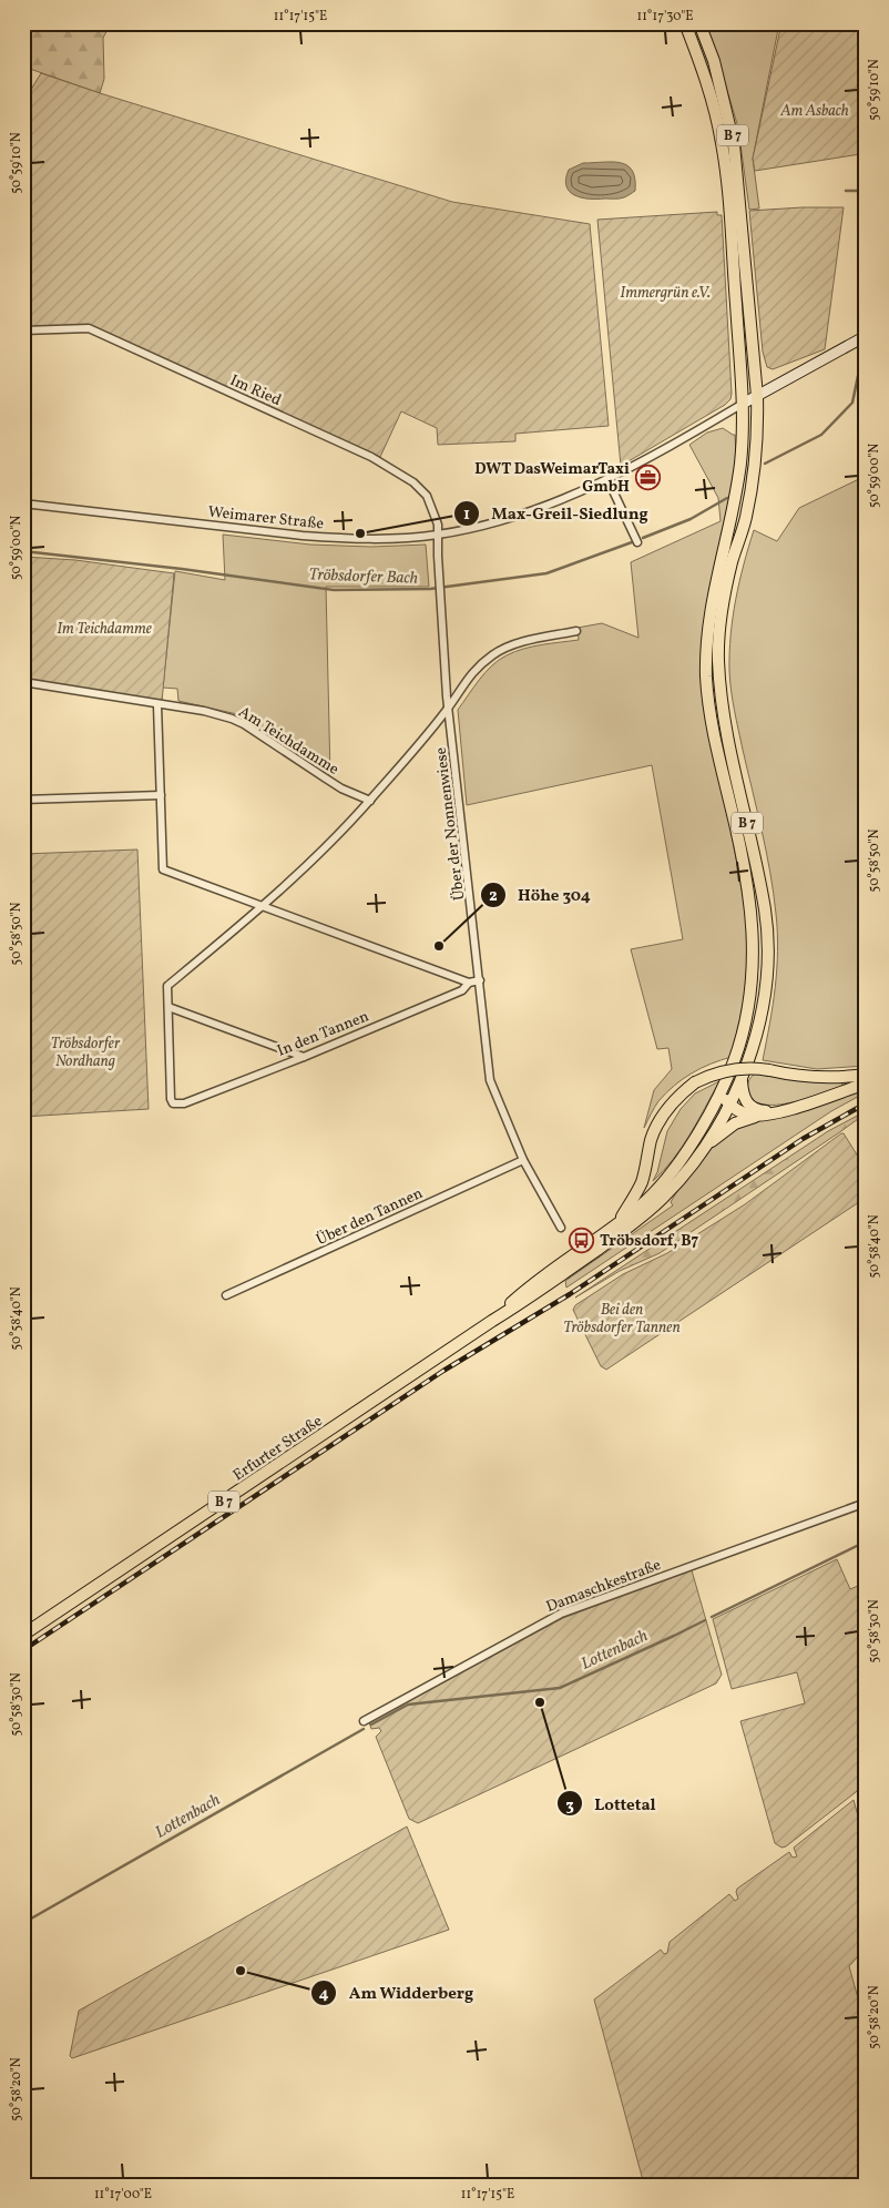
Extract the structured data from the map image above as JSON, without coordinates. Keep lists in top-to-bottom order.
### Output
{
  "streets": {
    "main road": ["B 7", "Erfurter Straße"],
    "street": [
      "Im Ried",
      "Weimarer Straße",
      "Am Teichdamme",
      "Über der Nonnenwiese",
      "In den Tannen",
      "Über den Tannen",
      "Damaschkestraße"
    ]
  },
  "crossings": [
    ["B 7", "Weimarer Straße"],
    ["B 7", "Erfurter Straße"],
    ["Im Ried", "Weimarer Straße"],
    ["Im Ried", "Über der Nonnenwiese"],
    ["Weimarer Straße", "Über der Nonnenwiese"],
    ["Über der Nonnenwiese", "In den Tannen"],
    ["Über der Nonnenwiese", "Über den Tannen"]
  ],
  "water": ["Tröbsdorfer Bach", "Lottenbach"],
  "parks": [
    "Am Asbach",
    "Immergrün e.V.",
    "Im Teichdamme",
    "Tröbsdorfer Nordhang",
    "Bei den Tröbsdorfer Tannen"
  ],
  "places": {
    "office": ["DWT DasWeimarTaxi GmbH"],
    "other": [
      "Max-Greil-Siedlung",
      "Höhe 304",
      "Lottetal",
      "Am Widderberg"
    ],
    "bus stop": ["Tröbsdorf, B7"]
  },
  "coordinates": [
    "11°17'15\"E",
    "11°17'30\"E",
    "50°59'10\"N",
    "50°59'00\"N",
    "50°58'50\"N",
    "50°58'40\"N",
    "50°58'30\"N",
    "50°58'20\"N",
    "11°17'00\"E"
  ]
}
